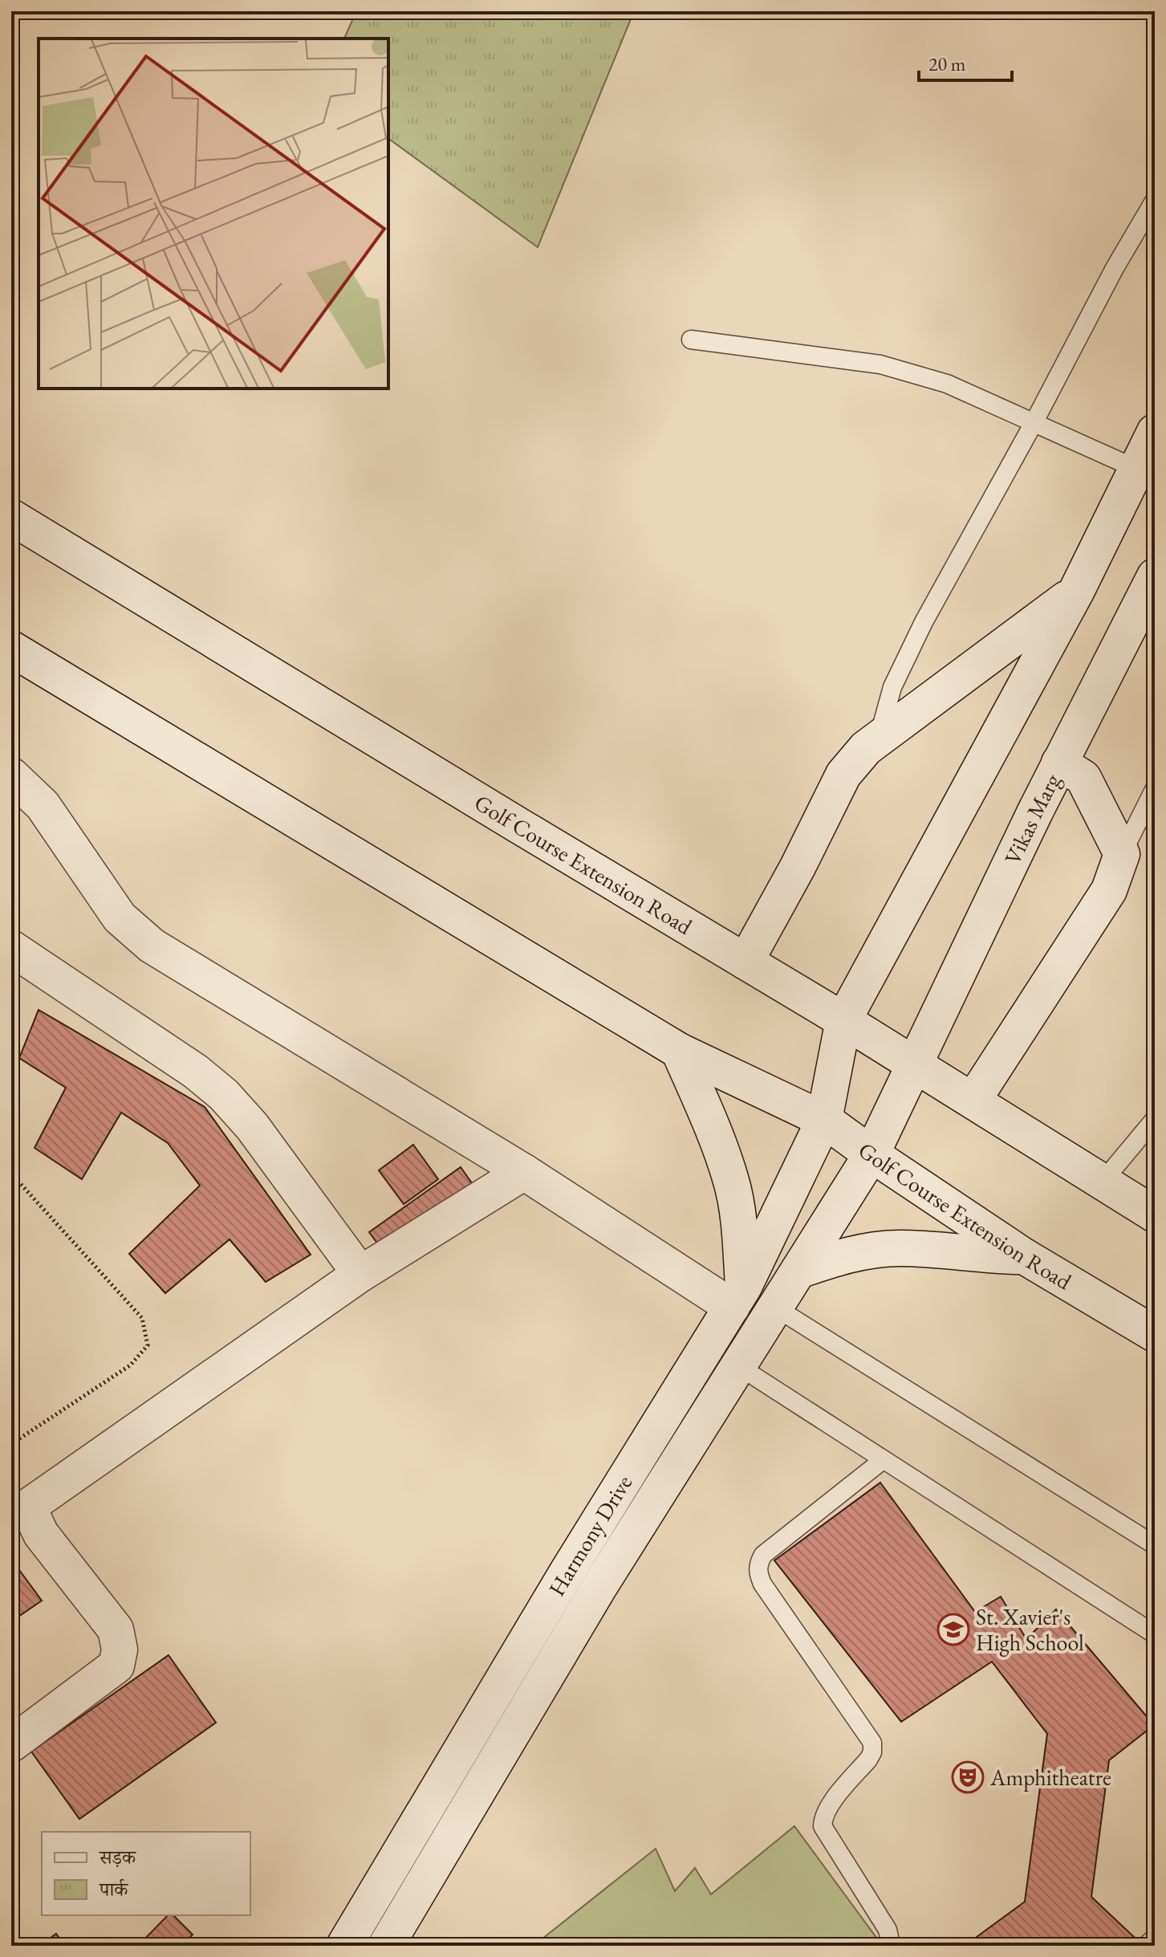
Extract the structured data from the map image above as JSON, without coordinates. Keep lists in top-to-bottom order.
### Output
{
  "streets": {
    "main road": ["Vikas Marg", "Golf Course Extension Road", "Harmony Drive"]
  },
  "crossings": [
    ["Vikas Marg", "Golf Course Extension Road"],
    ["Vikas Marg", "Harmony Drive"],
    ["Golf Course Extension Road", "Harmony Drive"]
  ],
  "places": {
    "school or university": ["St. Xavier's High School"],
    "theatre": ["Amphitheatre"]
  },
  "legend": ["सड़क", "पार्क"],
  "scale_bar": "20 m"
}
